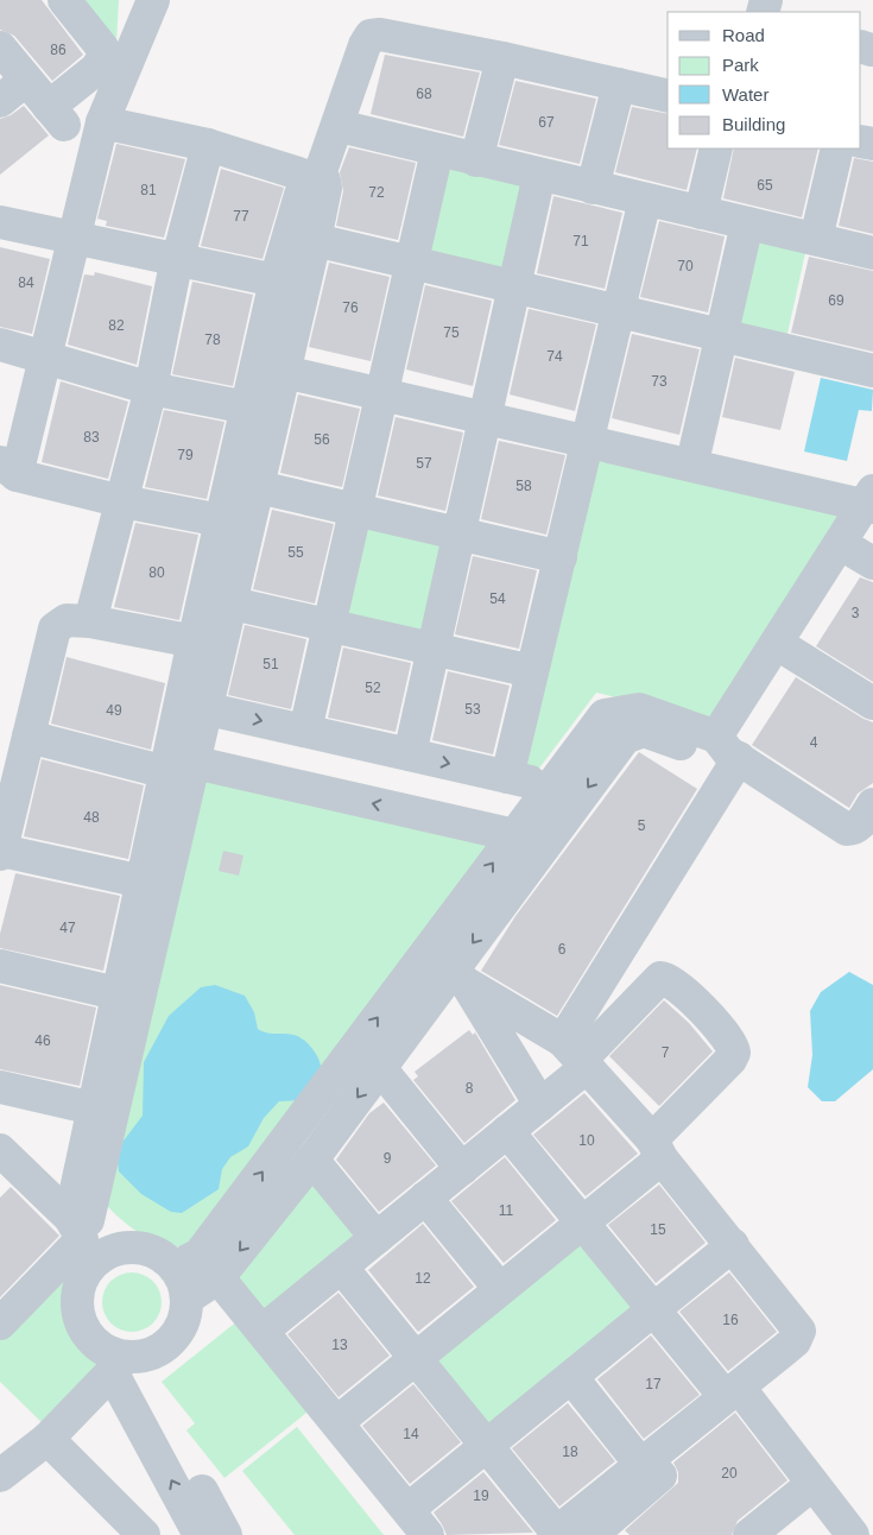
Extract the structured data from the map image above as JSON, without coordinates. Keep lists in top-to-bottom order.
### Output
{
  "house_numbers": [
    "86",
    "68",
    "67",
    "65",
    "81",
    "72",
    "77",
    "71",
    "70",
    "84",
    "69",
    "76",
    "82",
    "75",
    "78",
    "74",
    "73",
    "83",
    "56",
    "79",
    "57",
    "58",
    "55",
    "80",
    "54",
    "3",
    "51",
    "52",
    "53",
    "49",
    "4",
    "48",
    "5",
    "47",
    "6",
    "46",
    "7",
    "8",
    "10",
    "9",
    "11",
    "15",
    "12",
    "16",
    "13",
    "17",
    "14",
    "18",
    "20",
    "19"
  ],
  "legend": [
    "Road",
    "Park",
    "Water",
    "Building"
  ]
}
